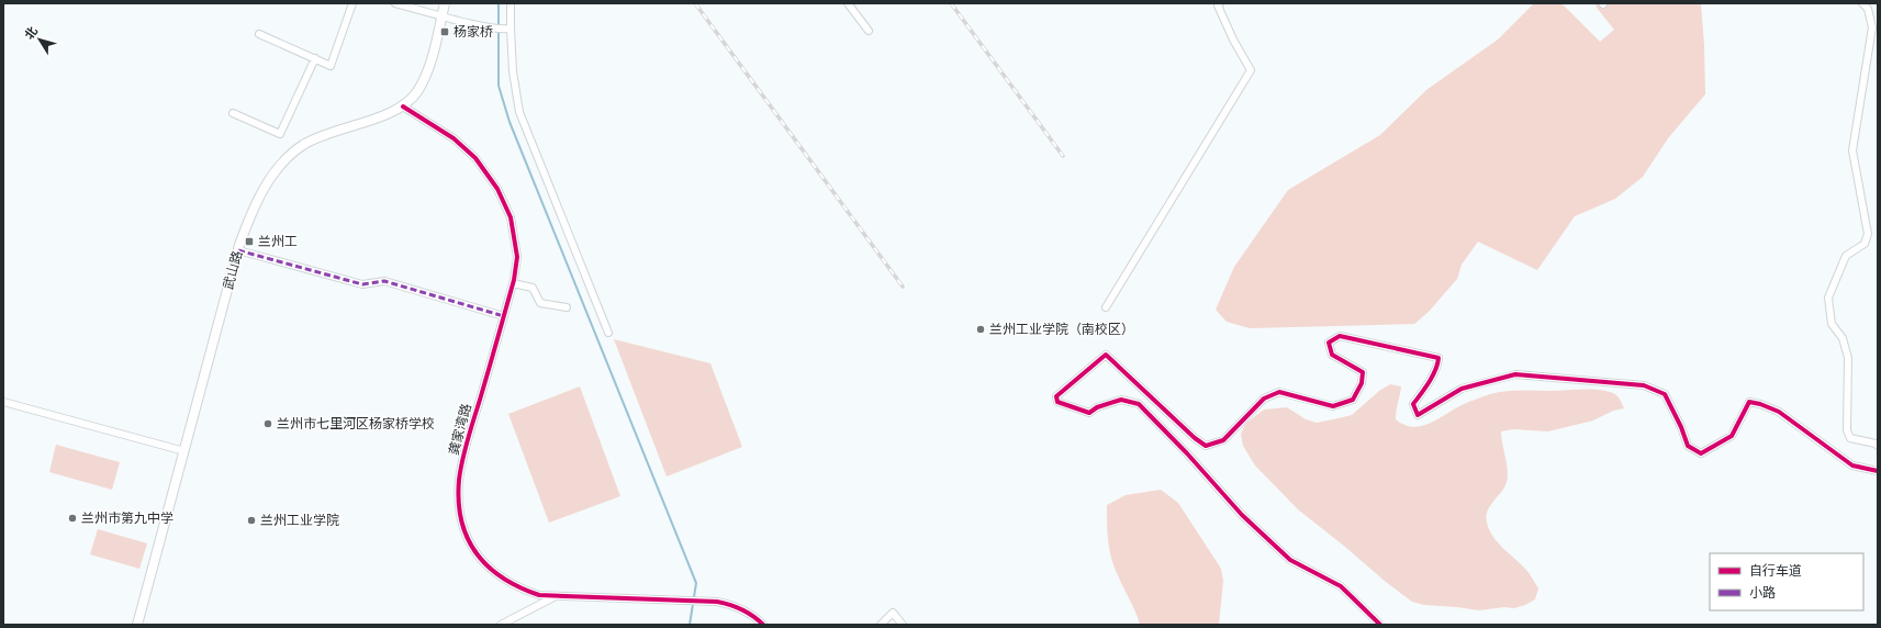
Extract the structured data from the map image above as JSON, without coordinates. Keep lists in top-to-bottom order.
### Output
{
  "streets": {
    "main road": ["武山路"],
    "street": ["龚家湾路"]
  },
  "crossings": [
    ["武山路", "龚家湾路"]
  ],
  "places": {
    "transit": ["杨家桥", "兰州工"],
    "other": [
      "兰州工业学院（南校区）",
      "兰州市七里河区杨家桥学校",
      "兰州市第九中学",
      "兰州工业学院"
    ]
  },
  "legend": ["自行车道", "小路"],
  "north": "top left"
}
